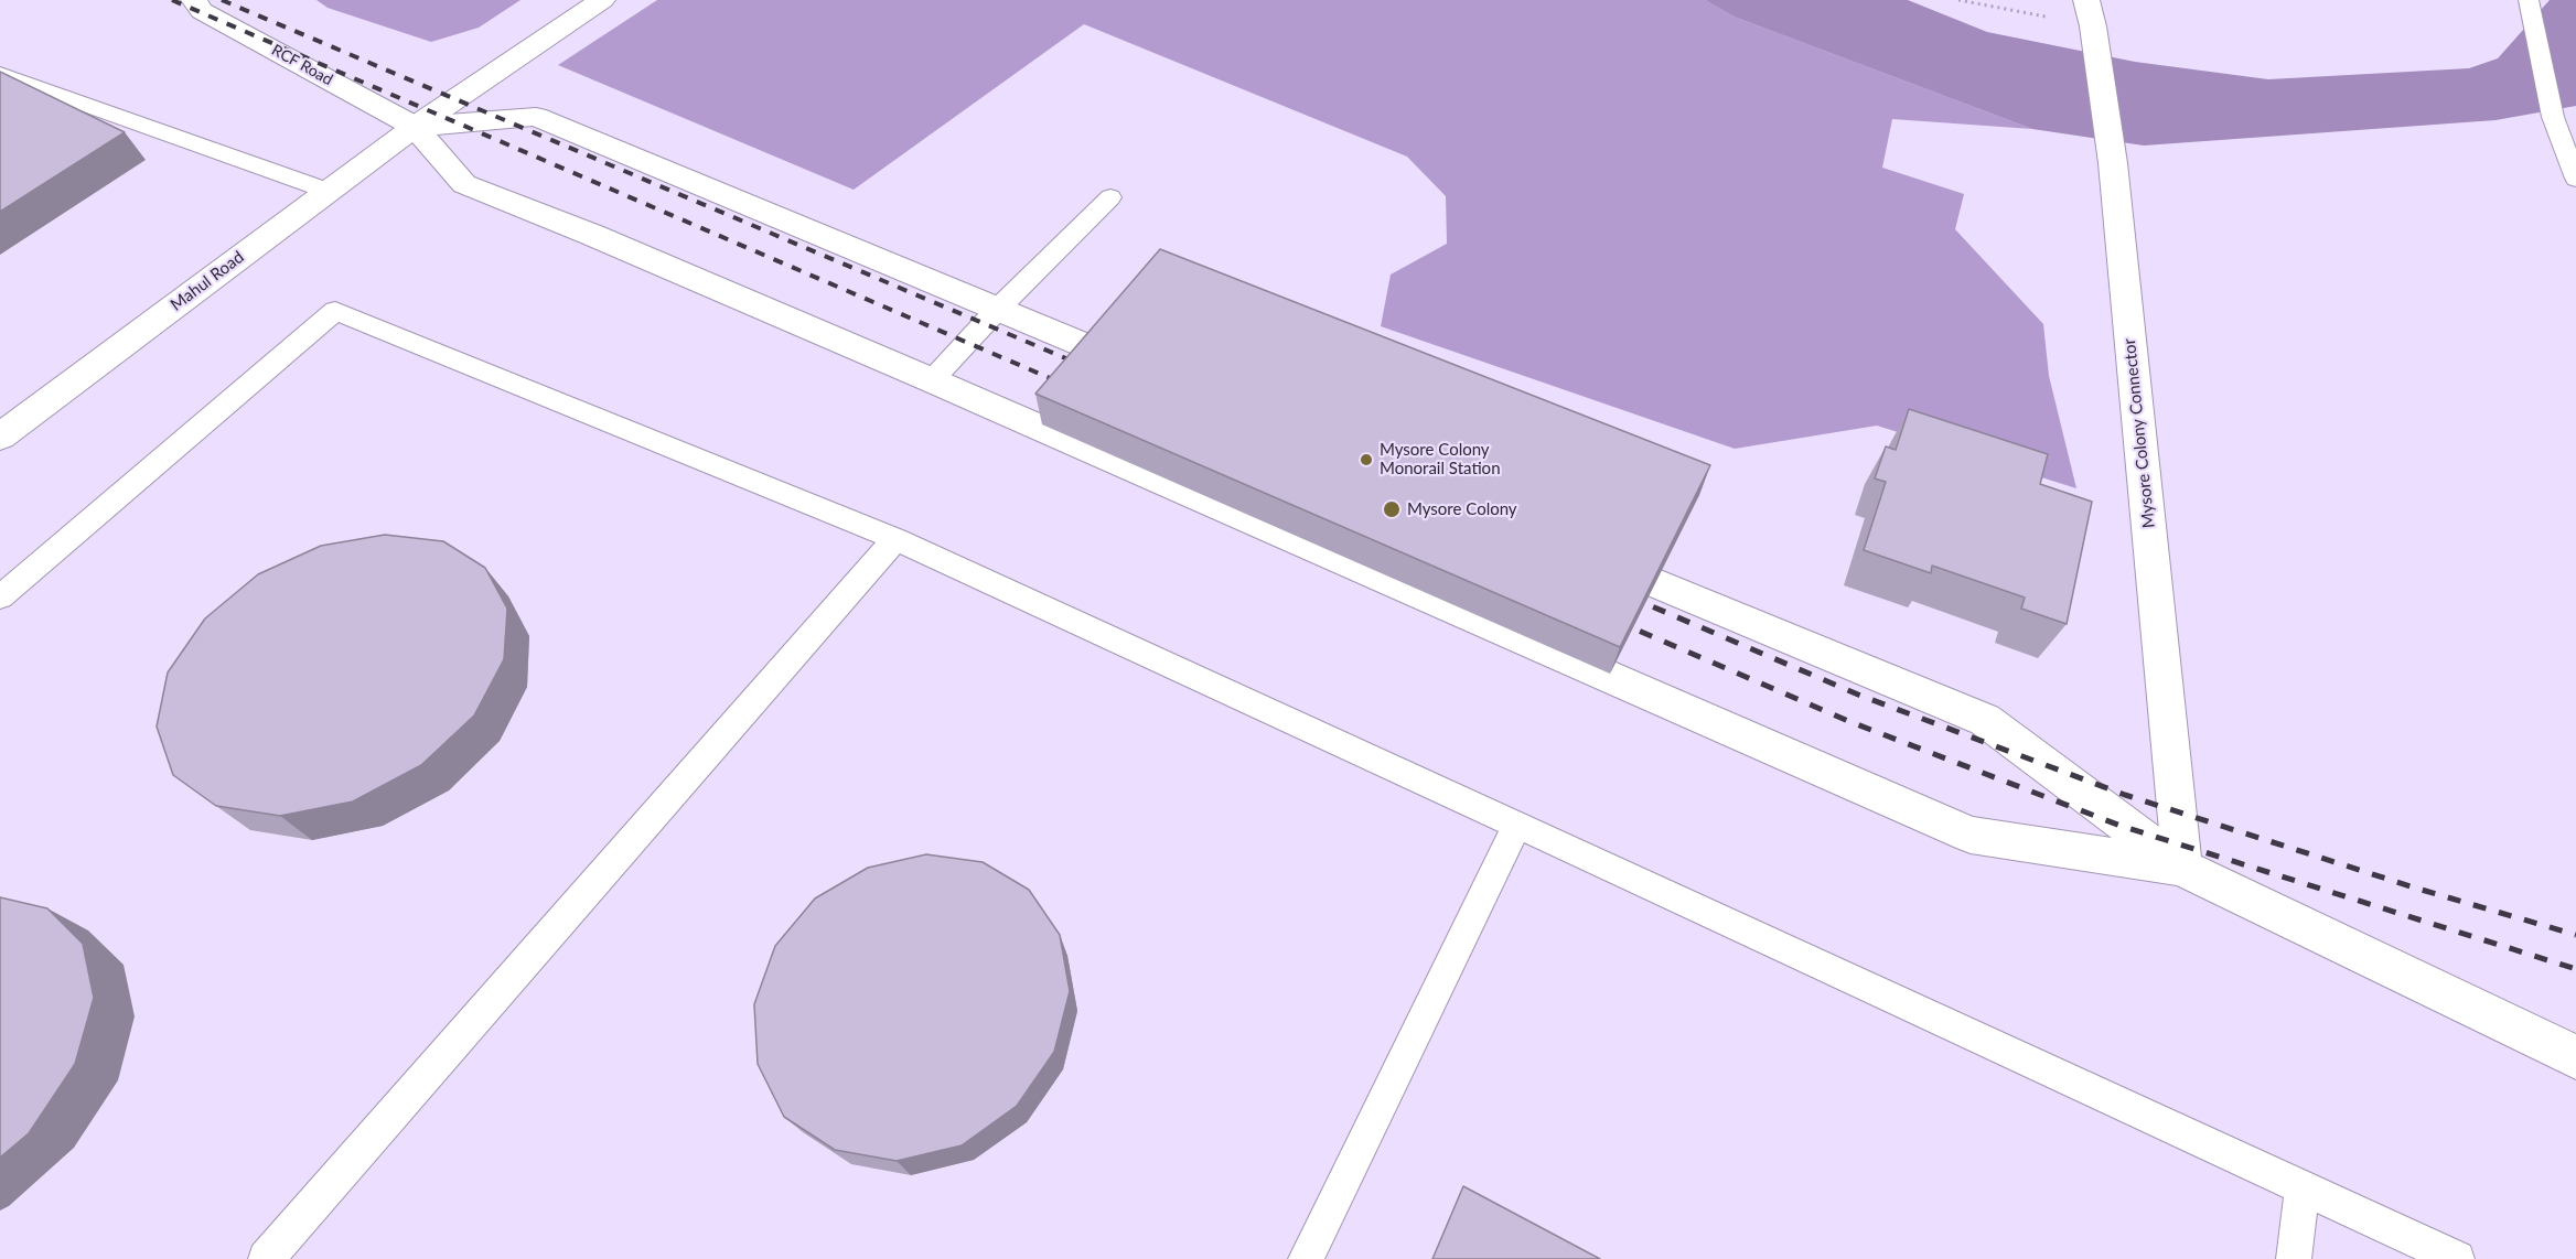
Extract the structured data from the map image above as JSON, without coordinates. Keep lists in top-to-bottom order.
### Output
{
  "streets": {
    "main road": ["RCF Road", "Mahul Road", "Mysore Colony Connector"]
  },
  "crossings": [
    ["RCF Road", "Mahul Road"]
  ],
  "places": ["Mysore Colony Monorail Station", "Mysore Colony"]
}
